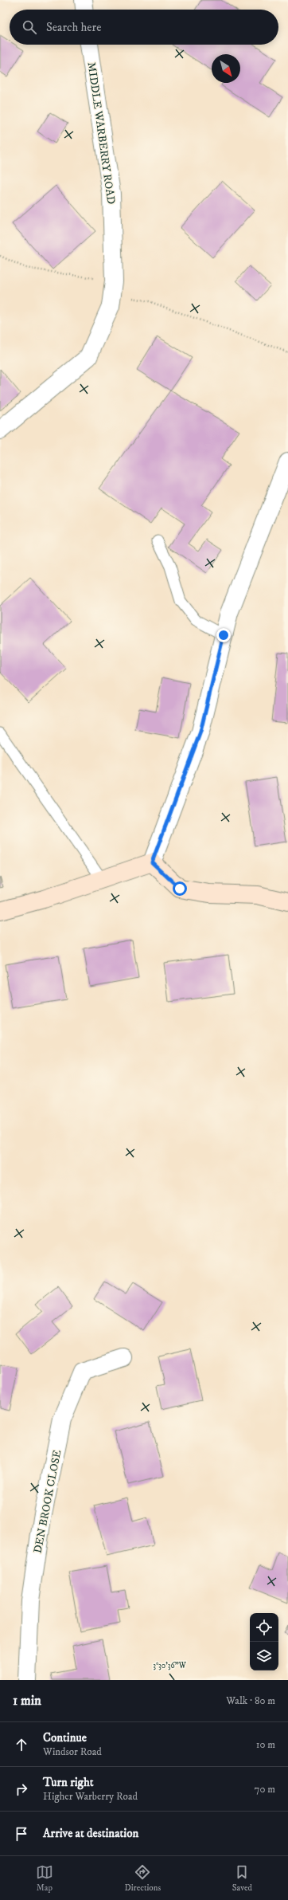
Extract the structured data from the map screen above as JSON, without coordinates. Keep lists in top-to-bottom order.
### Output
{
  "streets": {
    "street": ["MIDDLE WARBERRY ROAD", "DEN BROOK CLOSE"]
  },
  "north": "bottom right",
  "page": {
    "search": "Search here",
    "heading": ["1 min", "Walk · 80 m"],
    "list": [
      ["Continue", "Windsor Road", "10 m"],
      ["Turn right", "Higher Warberry Road", "70 m"],
      "Arrive at destination"
    ],
    "nav": ["Map", "Directions", "Saved"]
  },
  "coordinates": ["3°30'36\"W"]
}
